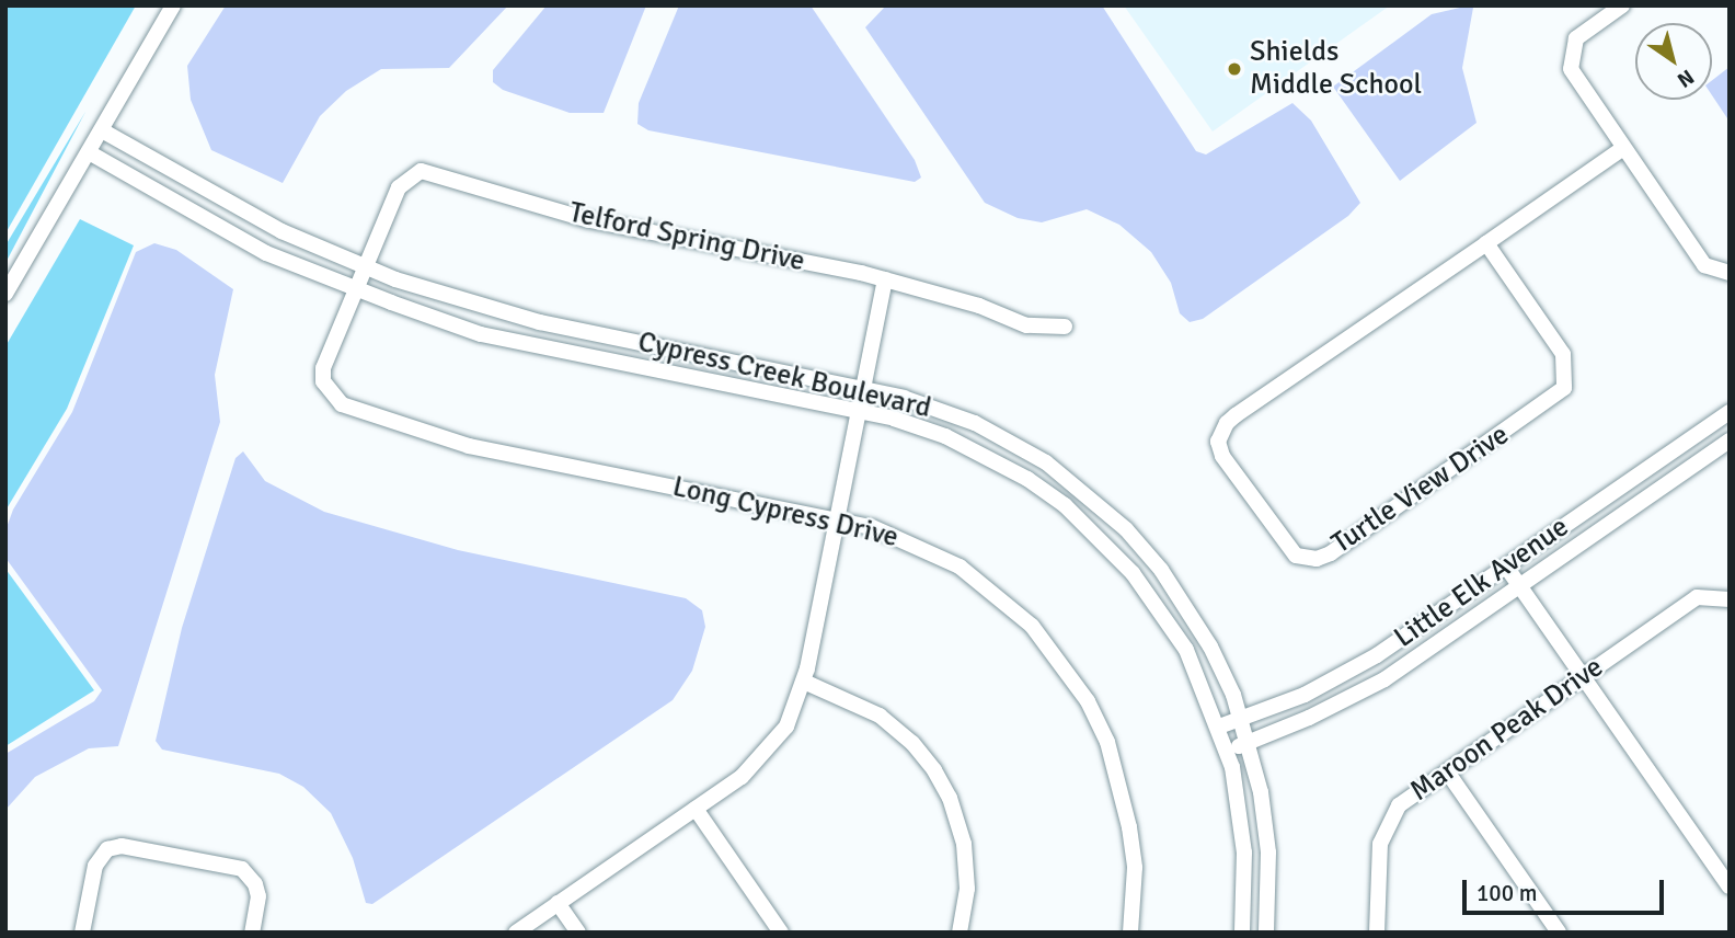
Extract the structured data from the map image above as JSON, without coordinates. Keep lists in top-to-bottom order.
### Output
{
  "streets": {
    "street": [
      "Telford Spring Drive",
      "Cypress Creek Boulevard",
      "Turtle View Drive",
      "Long Cypress Drive",
      "Little Elk Avenue",
      "Maroon Peak Drive"
    ]
  },
  "crossings": [
    ["Telford Spring Drive", "Cypress Creek Boulevard"],
    ["Telford Spring Drive", "Long Cypress Drive"],
    ["Cypress Creek Boulevard", "Long Cypress Drive"],
    ["Cypress Creek Boulevard", "Little Elk Avenue"]
  ],
  "places": ["Shields Middle School"],
  "scale_bar": "100 m",
  "north": "bottom right"
}
